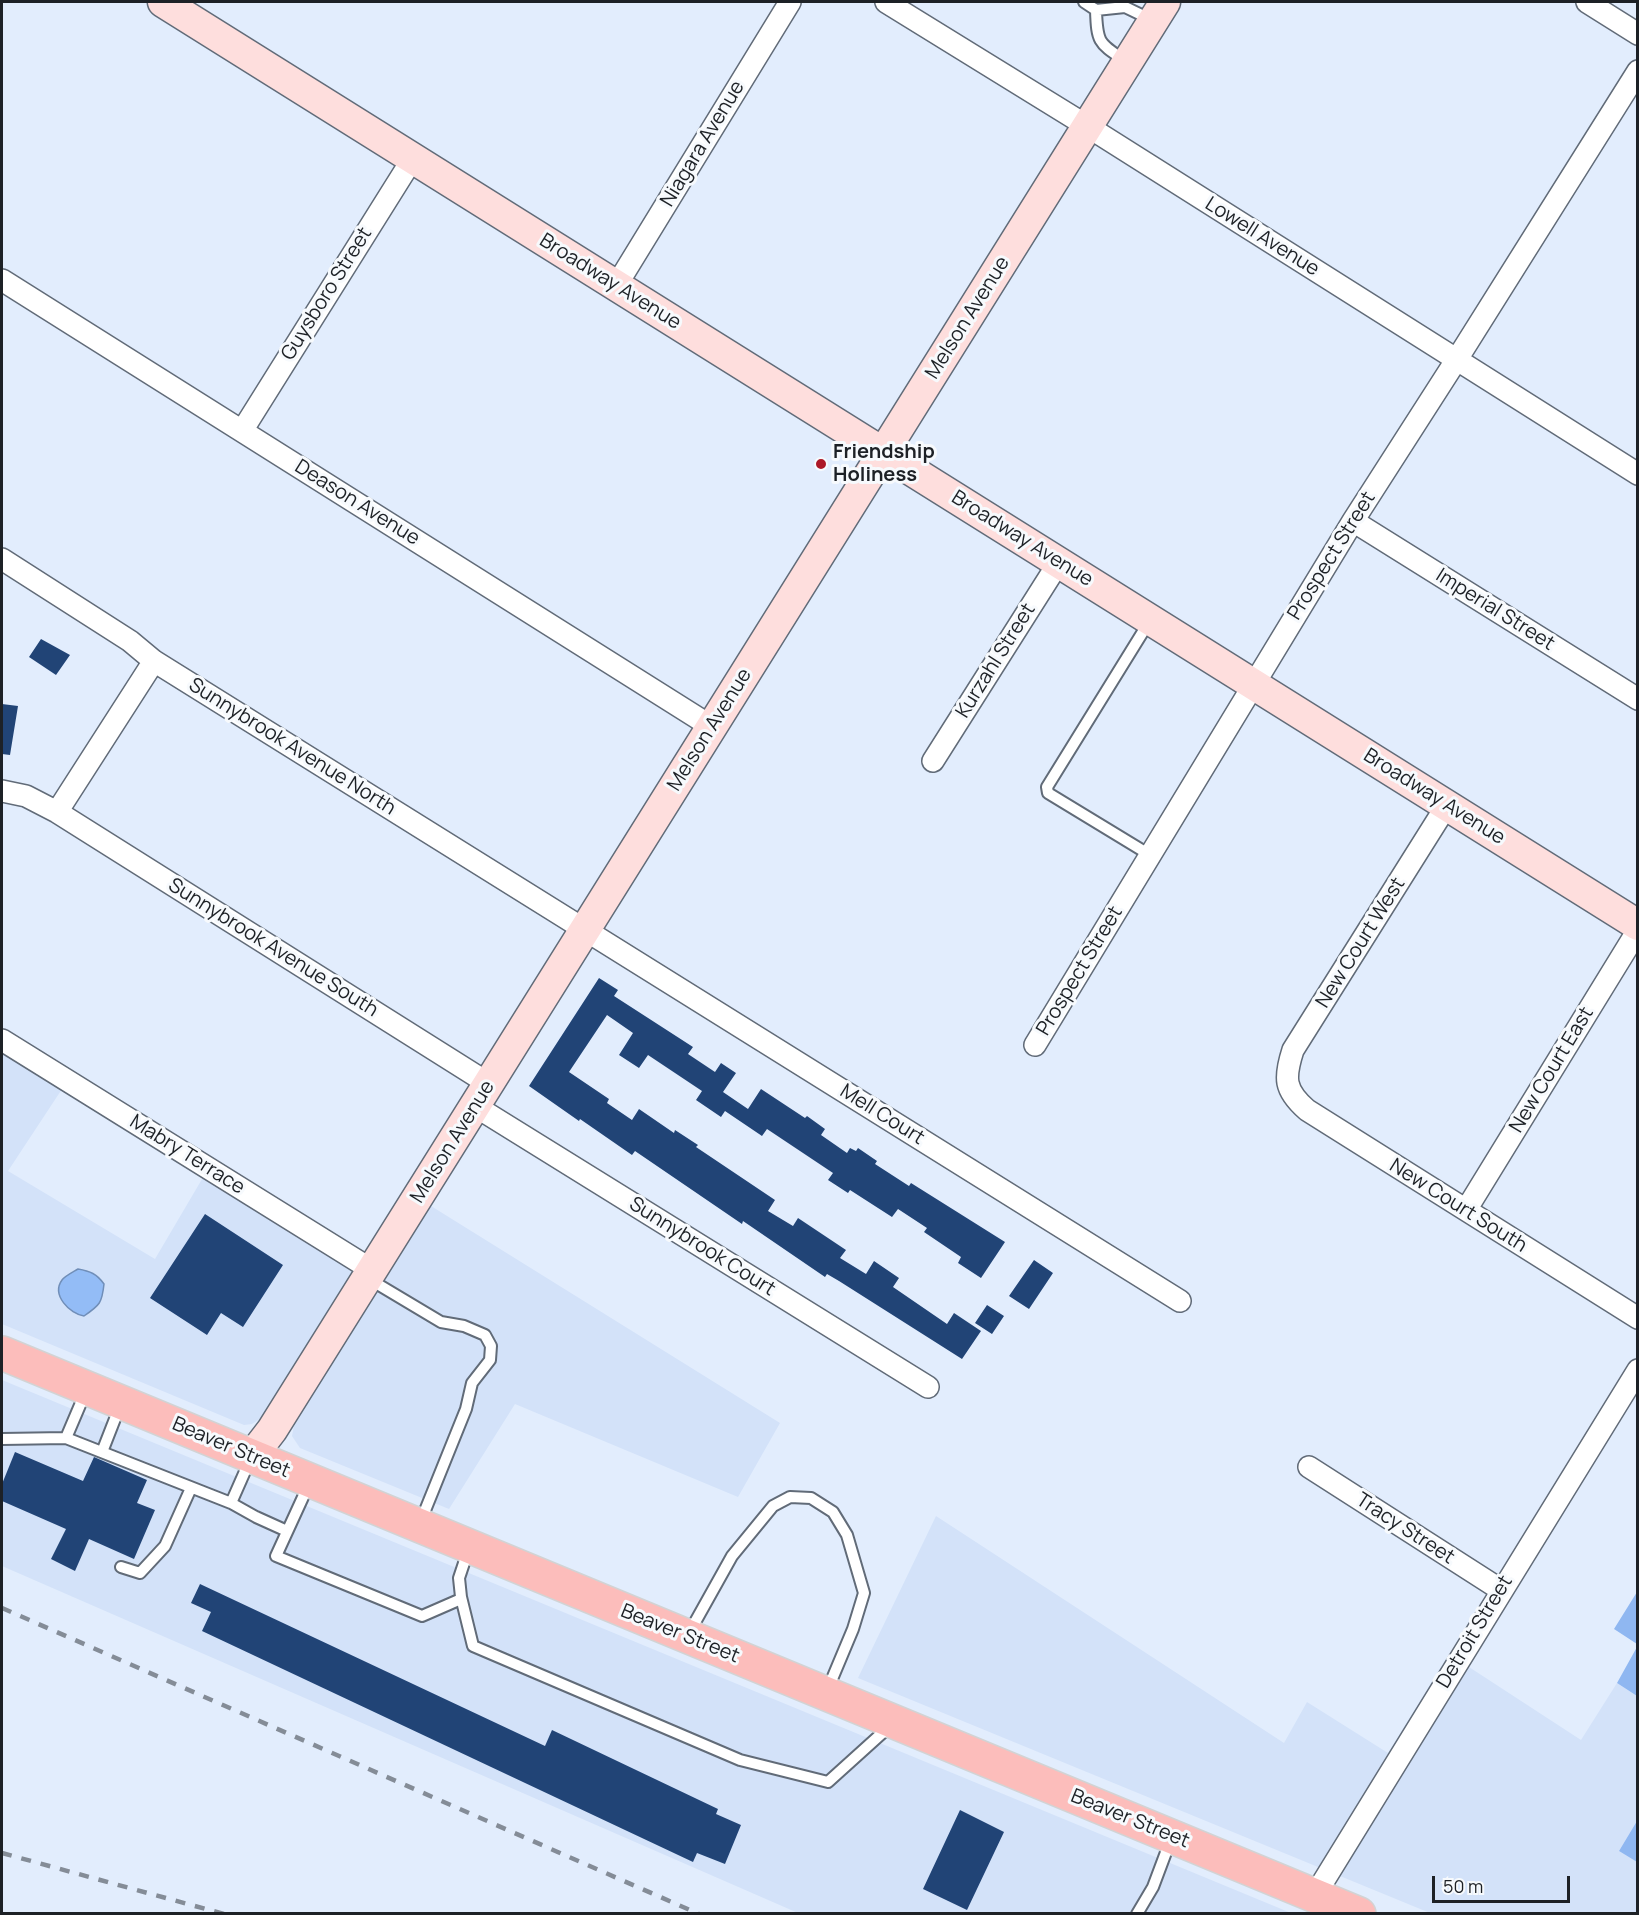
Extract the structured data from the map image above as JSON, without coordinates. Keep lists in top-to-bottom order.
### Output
{
  "streets": {
    "main road": ["Beaver Street"],
    "street": [
      "Niagara Avenue",
      "Lowell Avenue",
      "Broadway Avenue",
      "Guysboro Street",
      "Melson Avenue",
      "Deason Avenue",
      "Prospect Street",
      "Imperial Street",
      "Kurzahl Street",
      "Sunnybrook Avenue North",
      "New Court West",
      "Sunnybrook Avenue South",
      "New Court East",
      "Mell Court",
      "Mabry Terrace",
      "New Court South",
      "Sunnybrook Court",
      "Tracy Street",
      "Detroit Street"
    ]
  },
  "crossings": [
    ["Niagara Avenue", "Broadway Avenue"],
    ["Lowell Avenue", "Melson Avenue"],
    ["Lowell Avenue", "Prospect Street"],
    ["Broadway Avenue", "Guysboro Street"],
    ["Broadway Avenue", "Melson Avenue"],
    ["Broadway Avenue", "Prospect Street"],
    ["Broadway Avenue", "Kurzahl Street"],
    ["Broadway Avenue", "New Court West"],
    ["Guysboro Street", "Deason Avenue"],
    ["Melson Avenue", "Deason Avenue"],
    ["Melson Avenue", "Sunnybrook Avenue North"],
    ["Melson Avenue", "Sunnybrook Avenue South"],
    ["Melson Avenue", "Mell Court"],
    ["Melson Avenue", "Mabry Terrace"],
    ["Melson Avenue", "Sunnybrook Court"],
    ["Melson Avenue", "Beaver Street"],
    ["Prospect Street", "Imperial Street"],
    ["Sunnybrook Avenue North", "Mell Court"],
    ["New Court West", "New Court South"],
    ["Sunnybrook Avenue South", "Sunnybrook Court"],
    ["New Court East", "New Court South"],
    ["Beaver Street", "Detroit Street"],
    ["Tracy Street", "Detroit Street"]
  ],
  "places": ["Friendship Holiness"],
  "scale_bar": "50 m"
}
